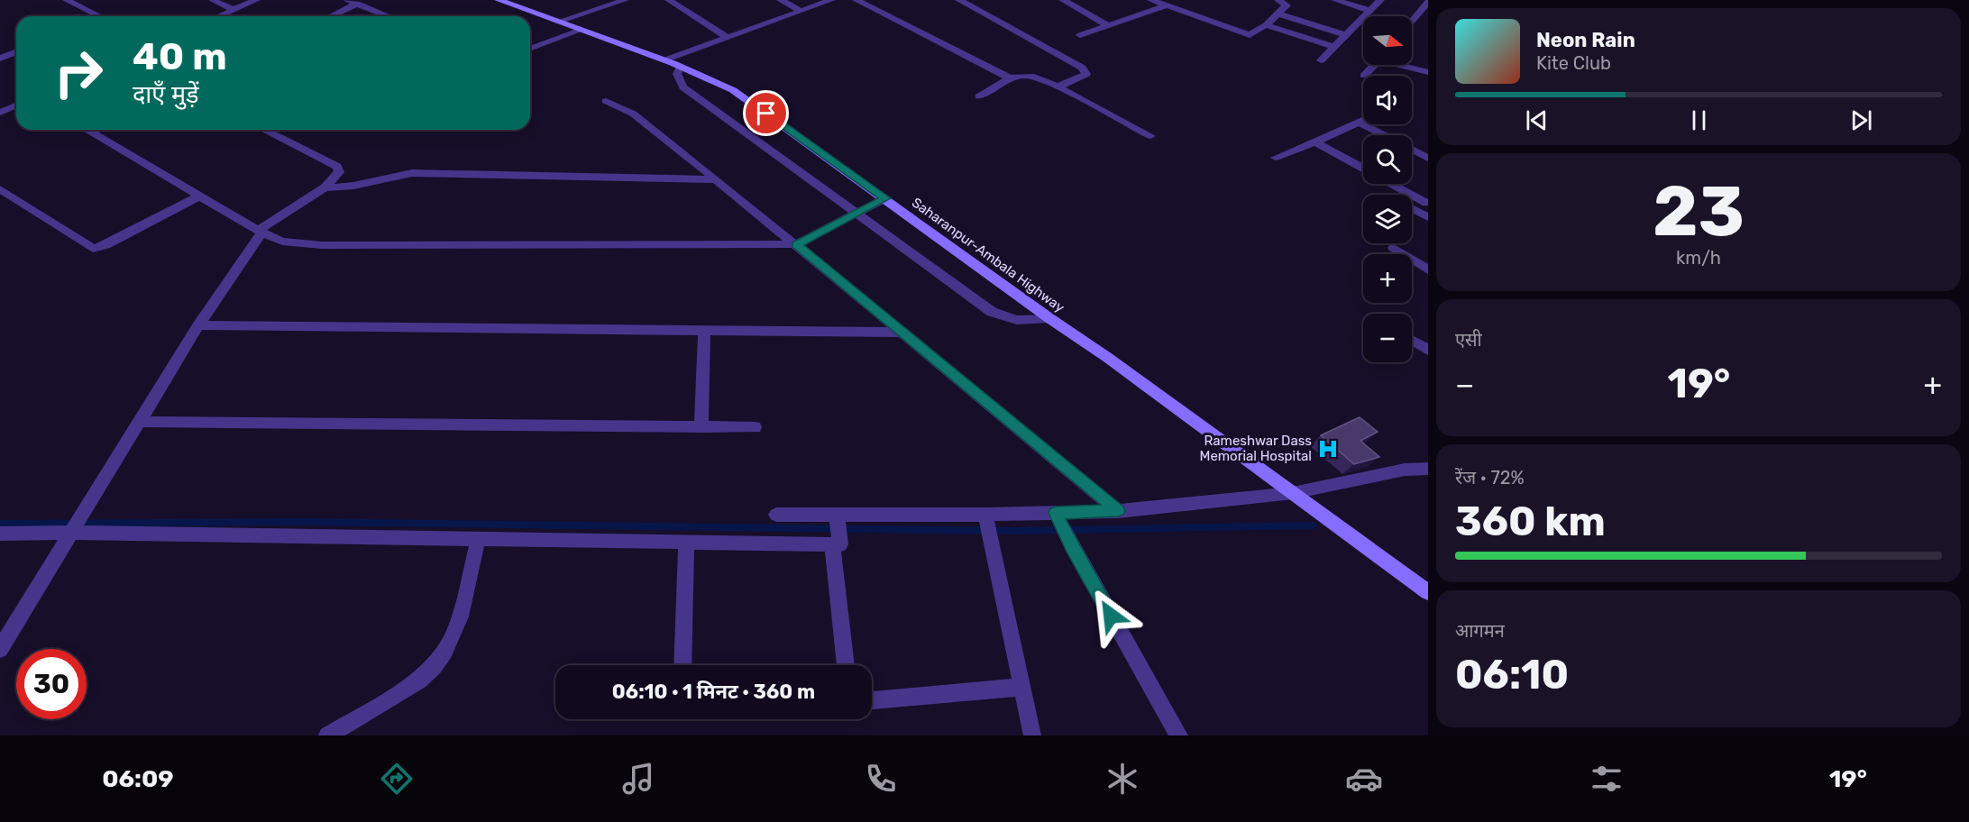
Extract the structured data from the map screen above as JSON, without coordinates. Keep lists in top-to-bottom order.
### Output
{
  "streets": {
    "main road": ["Saharanpur-Ambala Highway"]
  },
  "places": {
    "hospital": ["Rameshwar Dass Memorial Hospital"]
  },
  "north": "right",
  "page": {
    "map_buttons": ["+", "−"],
    "turn": ["40 m", "दाएँ मुड़ें"],
    "song": ["Neon Rain", "Kite Club"],
    "tile": [
      ["23", "km/h"],
      "एसी",
      ["रेंज · 72%", "360 km"],
      ["आगमन", "06:10"]
    ],
    "heat": ["−", "19°", "+"],
    "limit": "30",
    "trip": "06:10 · 1 मिनट · 360 m",
    "tabs": ["06:09", "19°"]
  }
}
